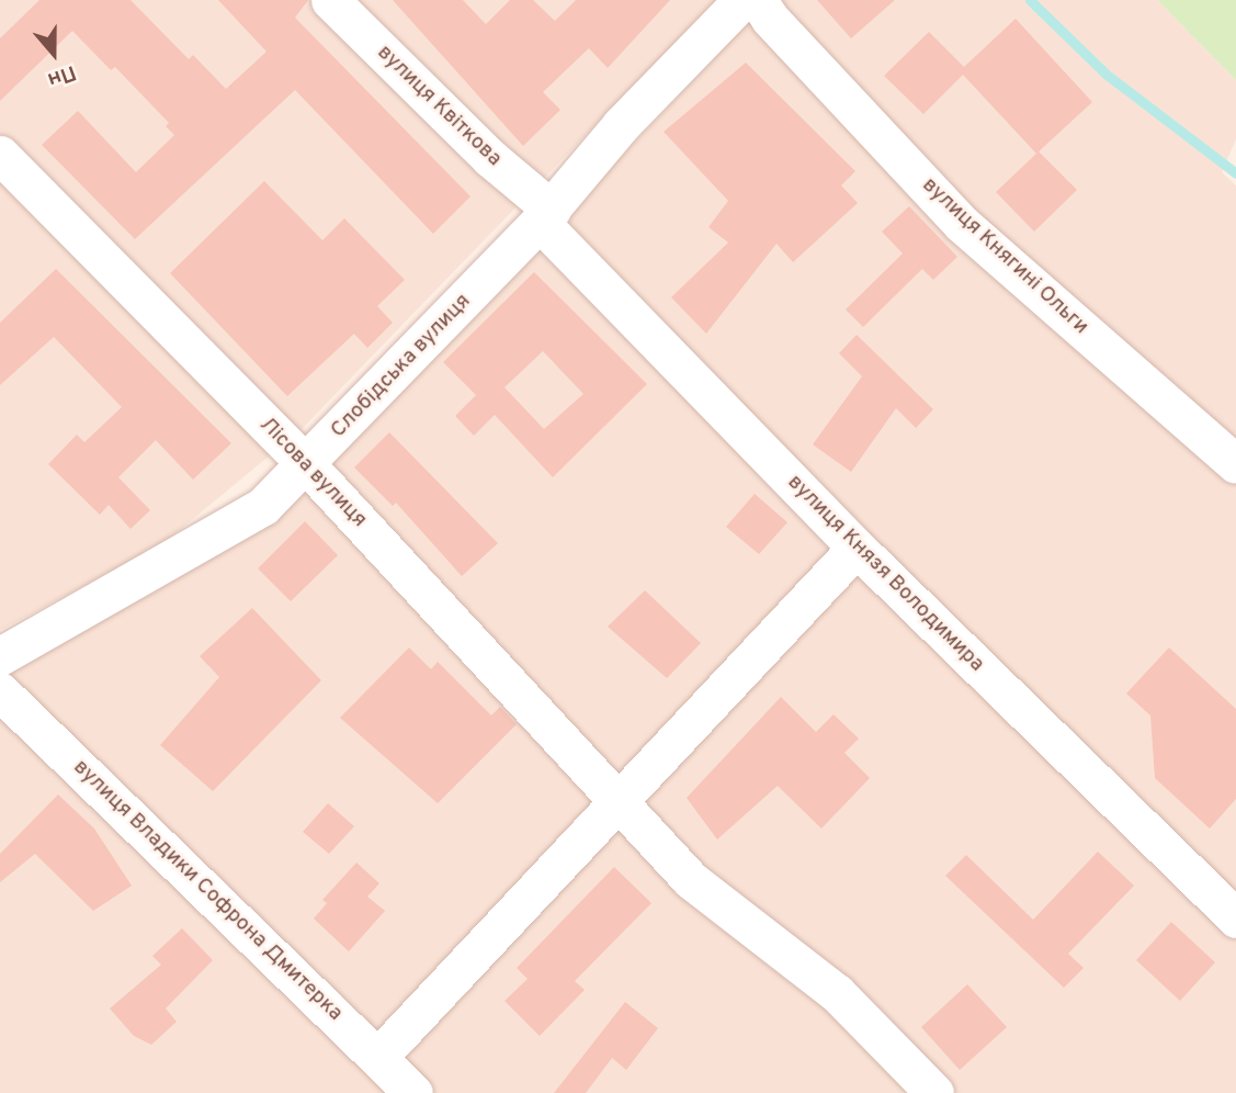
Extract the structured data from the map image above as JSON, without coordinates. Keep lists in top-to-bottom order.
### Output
{
  "streets": {
    "street": [
      "вулиця Квіткова",
      "вулиця Княгині Ольги",
      "Слобідська вулиця",
      "Лісова вулиця",
      "вулиця Князя Володимира",
      "вулиця Владики Софрона Дмитерка"
    ]
  },
  "crossings": [
    ["вулиця Квіткова", "Слобідська вулиця"],
    ["вулиця Квіткова", "вулиця Князя Володимира"],
    ["Слобідська вулиця", "Лісова вулиця"],
    ["Слобідська вулиця", "вулиця Князя Володимира"]
  ],
  "north": "bottom"
}
